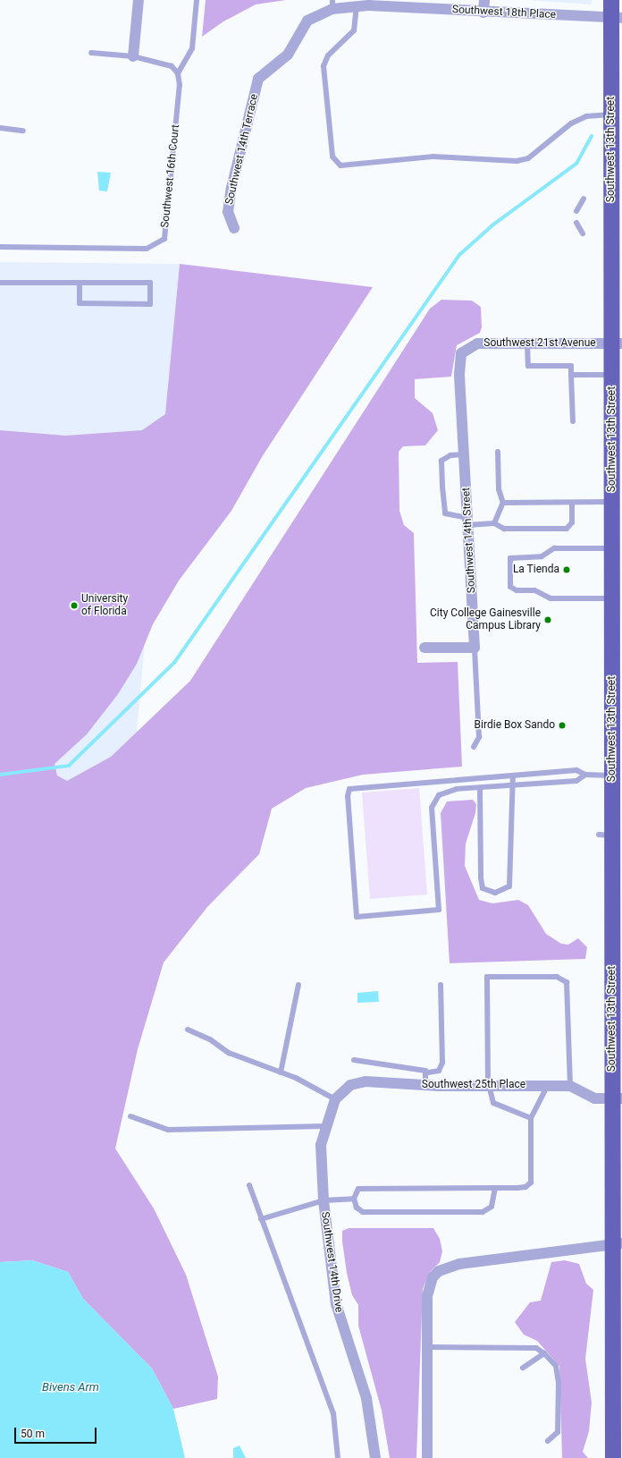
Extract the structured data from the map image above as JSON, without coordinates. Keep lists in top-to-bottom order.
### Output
{
  "streets": {
    "main road": ["Southwest 13th Street"],
    "street": [
      "Southwest 18th Place",
      "Southwest 14th Terrace",
      "Southwest 21st Avenue",
      "Southwest 14th Street",
      "Southwest 25th Place",
      "Southwest 14th Drive"
    ],
    "lane": ["Southwest 16th Court"]
  },
  "crossings": [
    ["Southwest 18th Place", "Southwest 14th Terrace"],
    ["Southwest 18th Place", "Southwest 13th Street"],
    ["Southwest 13th Street", "Southwest 21st Avenue"],
    ["Southwest 13th Street", "Southwest 25th Place"],
    ["Southwest 21st Avenue", "Southwest 14th Street"],
    ["Southwest 25th Place", "Southwest 14th Drive"]
  ],
  "water": ["Bivens Arm"],
  "places": [
    "La Tienda",
    "University of Florida",
    "City College Gainesville Campus Library",
    "Birdie Box Sando"
  ],
  "scale_bar": "50 m"
}
